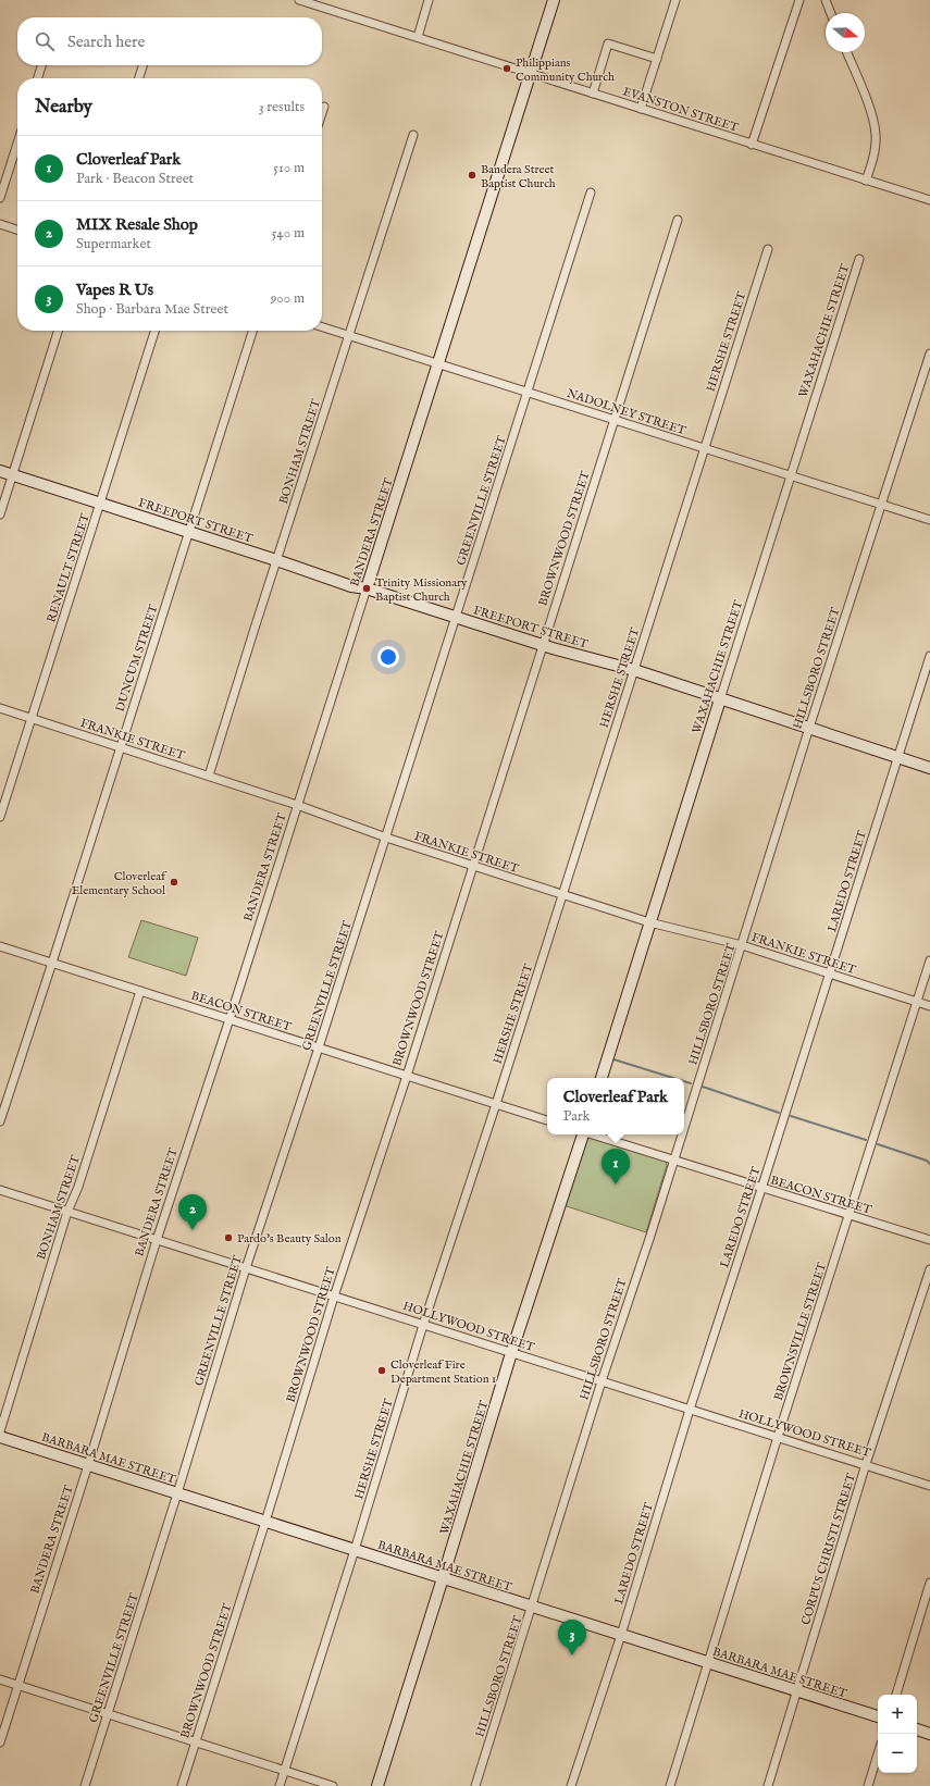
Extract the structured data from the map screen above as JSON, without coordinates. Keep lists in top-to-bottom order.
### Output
{
  "streets": {
    "street": [
      "EVANSTON STREET",
      "WAXAHACHIE STREET",
      "HERSHE STREET",
      "NADOLNEY STREET",
      "BONHAM STREET",
      "GREENVILLE STREET",
      "FREEPORT STREET",
      "BANDERA STREET",
      "BROWNWOOD STREET",
      "RENAULT STREET",
      "DUNCUM STREET",
      "HILLSBORO STREET",
      "FRANKIE STREET",
      "LAREDO STREET",
      "BEACON STREET",
      "HOLLYWOOD STREET",
      "BROWNSVILLE STREET",
      "BARBARA MAE STREET",
      "CORPUS CHRISTI STREET"
    ]
  },
  "crossings": [
    ["EVANSTON STREET", "BANDERA STREET"],
    ["WAXAHACHIE STREET", "NADOLNEY STREET"],
    ["WAXAHACHIE STREET", "FREEPORT STREET"],
    ["WAXAHACHIE STREET", "FRANKIE STREET"],
    ["WAXAHACHIE STREET", "HOLLYWOOD STREET"],
    ["WAXAHACHIE STREET", "BARBARA MAE STREET"],
    ["HERSHE STREET", "NADOLNEY STREET"],
    ["HERSHE STREET", "FREEPORT STREET"],
    ["HERSHE STREET", "FRANKIE STREET"],
    ["HERSHE STREET", "BEACON STREET"],
    ["HERSHE STREET", "HOLLYWOOD STREET"],
    ["HERSHE STREET", "BARBARA MAE STREET"],
    ["NADOLNEY STREET", "BONHAM STREET"],
    ["NADOLNEY STREET", "GREENVILLE STREET"],
    ["NADOLNEY STREET", "BANDERA STREET"],
    ["NADOLNEY STREET", "BROWNWOOD STREET"],
    ["NADOLNEY STREET", "HILLSBORO STREET"],
    ["BONHAM STREET", "FREEPORT STREET"],
    ["BONHAM STREET", "FRANKIE STREET"],
    ["BONHAM STREET", "BEACON STREET"],
    ["BONHAM STREET", "HOLLYWOOD STREET"],
    ["GREENVILLE STREET", "FREEPORT STREET"],
    ["GREENVILLE STREET", "FRANKIE STREET"],
    ["GREENVILLE STREET", "BEACON STREET"],
    ["GREENVILLE STREET", "HOLLYWOOD STREET"],
    ["GREENVILLE STREET", "BARBARA MAE STREET"],
    ["FREEPORT STREET", "BANDERA STREET"],
    ["FREEPORT STREET", "BROWNWOOD STREET"],
    ["FREEPORT STREET", "RENAULT STREET"],
    ["FREEPORT STREET", "DUNCUM STREET"],
    ["FREEPORT STREET", "HILLSBORO STREET"],
    ["FREEPORT STREET", "LAREDO STREET"],
    ["BANDERA STREET", "FRANKIE STREET"],
    ["BANDERA STREET", "BEACON STREET"],
    ["BANDERA STREET", "HOLLYWOOD STREET"],
    ["BANDERA STREET", "BARBARA MAE STREET"],
    ["BROWNWOOD STREET", "FRANKIE STREET"],
    ["BROWNWOOD STREET", "BEACON STREET"],
    ["BROWNWOOD STREET", "HOLLYWOOD STREET"],
    ["BROWNWOOD STREET", "BARBARA MAE STREET"],
    ["RENAULT STREET", "FRANKIE STREET"],
    ["DUNCUM STREET", "FRANKIE STREET"],
    ["DUNCUM STREET", "BEACON STREET"],
    ["HILLSBORO STREET", "FRANKIE STREET"],
    ["HILLSBORO STREET", "BEACON STREET"],
    ["HILLSBORO STREET", "HOLLYWOOD STREET"],
    ["HILLSBORO STREET", "BARBARA MAE STREET"],
    ["FRANKIE STREET", "LAREDO STREET"],
    ["FRANKIE STREET", "BROWNSVILLE STREET"],
    ["LAREDO STREET", "BEACON STREET"],
    ["LAREDO STREET", "HOLLYWOOD STREET"],
    ["LAREDO STREET", "BARBARA MAE STREET"],
    ["BEACON STREET", "BROWNSVILLE STREET"],
    ["HOLLYWOOD STREET", "BROWNSVILLE STREET"],
    ["HOLLYWOOD STREET", "CORPUS CHRISTI STREET"],
    ["BROWNSVILLE STREET", "BARBARA MAE STREET"],
    ["BARBARA MAE STREET", "CORPUS CHRISTI STREET"]
  ],
  "places": [
    "Philippians Community Church",
    "Bandera Street Baptist Church",
    "Trinity Missionary Baptist Church",
    "Cloverleaf Elementary School",
    "Pardo's Beauty Salon",
    "Cloverleaf Fire Department Station 1"
  ],
  "north": "right",
  "page": {
    "search": "Search here",
    "heading": ["Nearby", "3 results"],
    "list": [
      {
        "mark": "1",
        "name": "Cloverleaf Park",
        "note": "Park · Beacon Street",
        "value": "510 m"
      },
      {
        "mark": "2",
        "name": "MIX Resale Shop",
        "note": "Supermarket",
        "value": "540 m"
      },
      {
        "mark": "3",
        "name": "Vapes R Us",
        "note": "Shop · Barbara Mae Street",
        "value": "900 m"
      }
    ],
    "popup": ["Cloverleaf Park", "Park"],
    "pins": ["1", "2", "3"],
    "map_buttons": ["+", "−"]
  }
}
